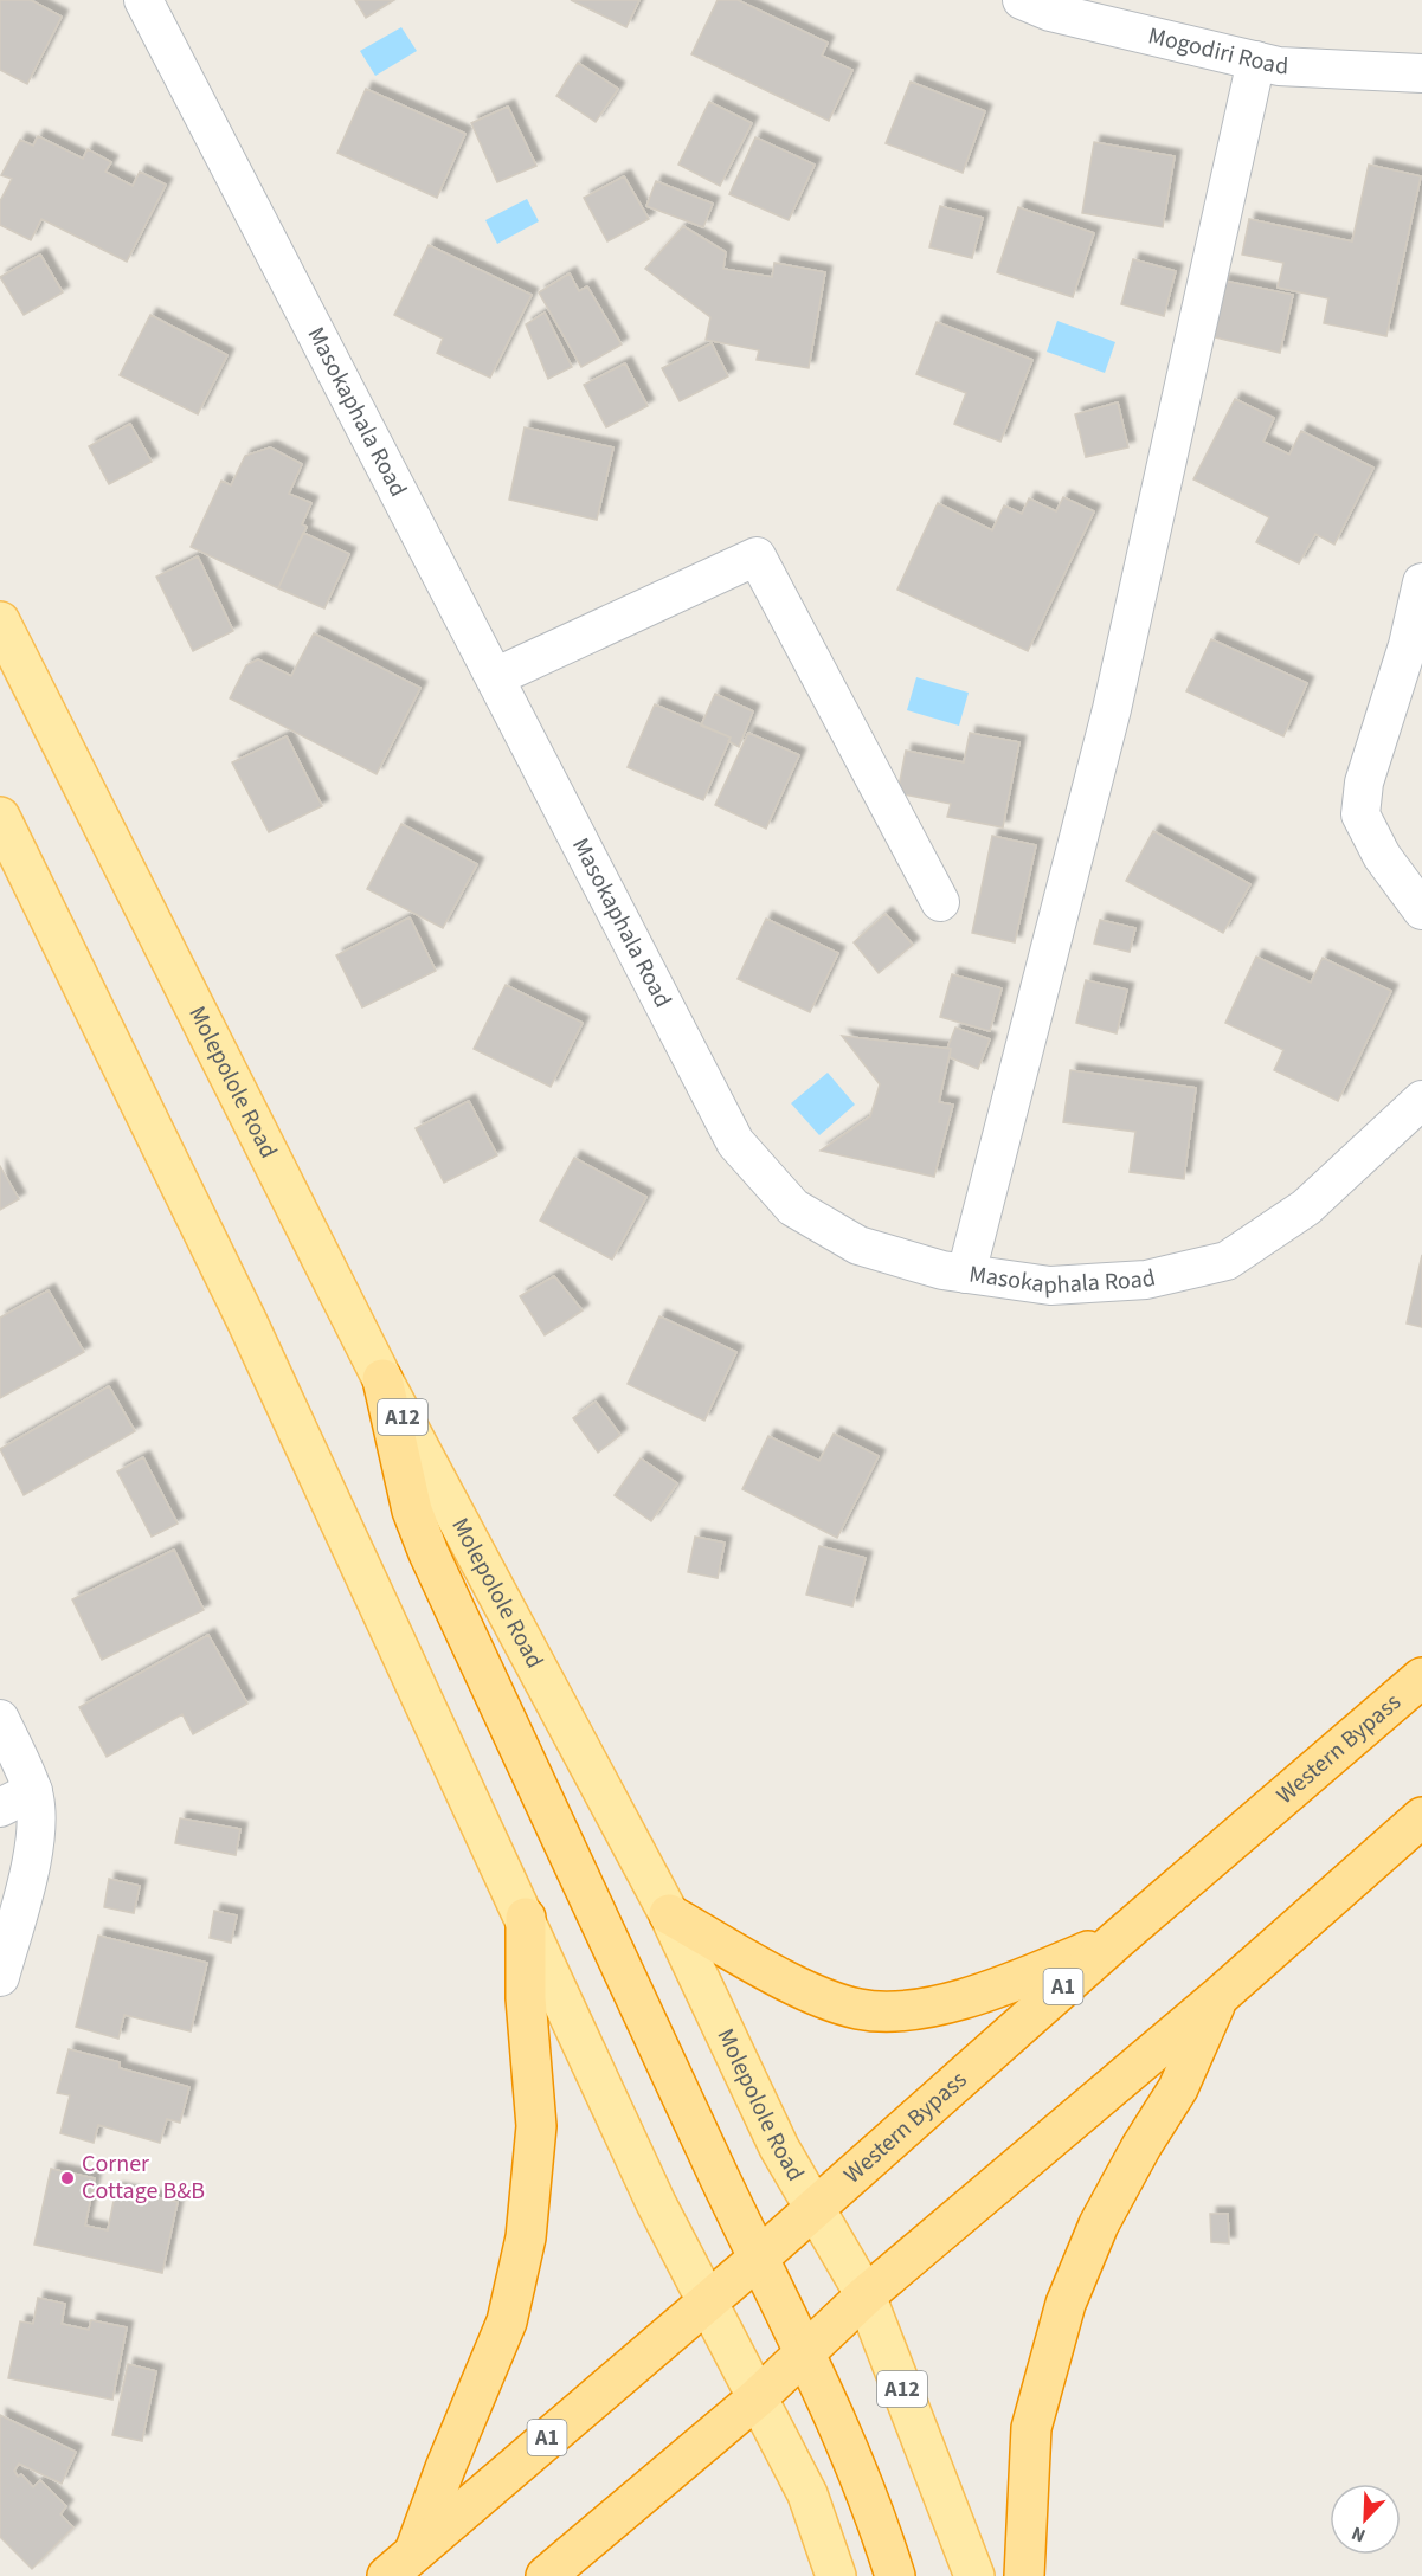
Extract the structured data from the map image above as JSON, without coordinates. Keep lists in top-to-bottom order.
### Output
{
  "streets": {
    "highway": ["Western Bypass", "A1"],
    "main road": ["Molepolole Road", "A12"],
    "street": ["Mogodiri Road", "Masokaphala Road"]
  },
  "crossings": [
    ["Molepolole Road", "Western Bypass"]
  ],
  "places": ["Corner Cottage B&B"],
  "north": "bottom left"
}
